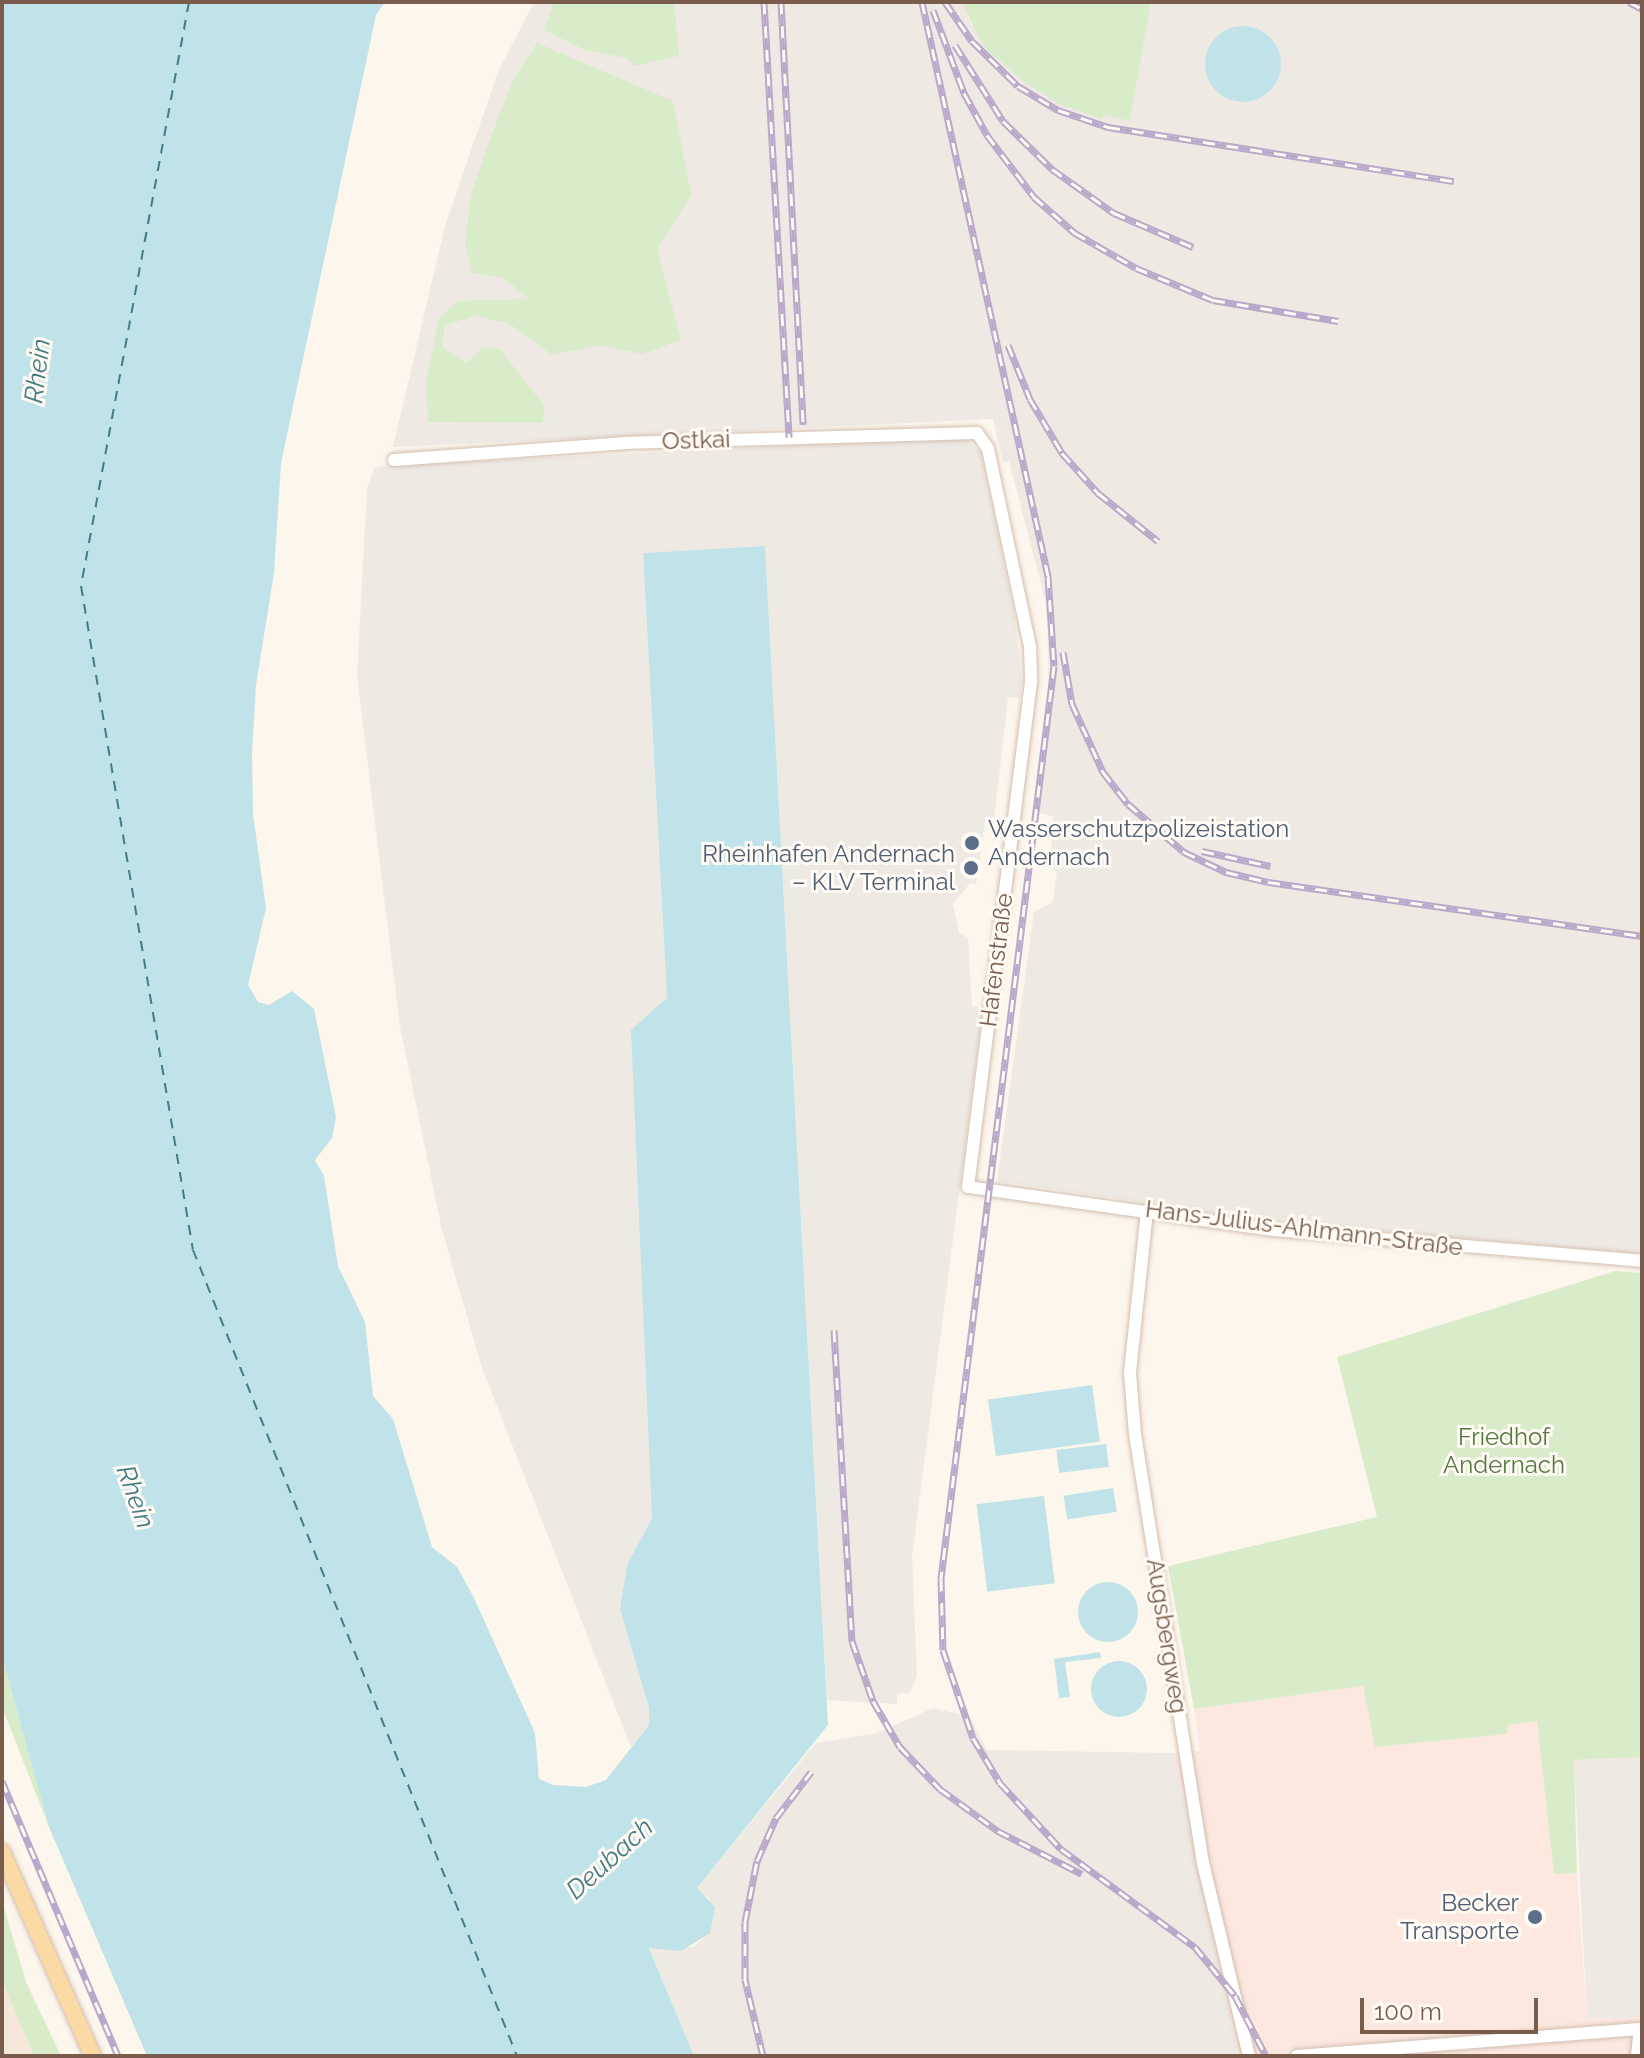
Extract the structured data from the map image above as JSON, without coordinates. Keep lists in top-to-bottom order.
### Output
{
  "streets": {
    "street": [
      "Ostkai",
      "Hafenstraße",
      "Hans-Julius-Ahlmann-Straße",
      "Augsbergweg"
    ]
  },
  "crossings": [
    ["Ostkai", "Hafenstraße"],
    ["Hafenstraße", "Hans-Julius-Ahlmann-Straße"],
    ["Hans-Julius-Ahlmann-Straße", "Augsbergweg"]
  ],
  "water": ["Rhein", "Deubach"],
  "parks": ["Friedhof Andernach"],
  "places": ["Wasserschutzpolizeistation Andernach", "Rheinhafen Andernach – KLV Terminal", "Becker Transporte"],
  "scale_bar": "100 m"
}
